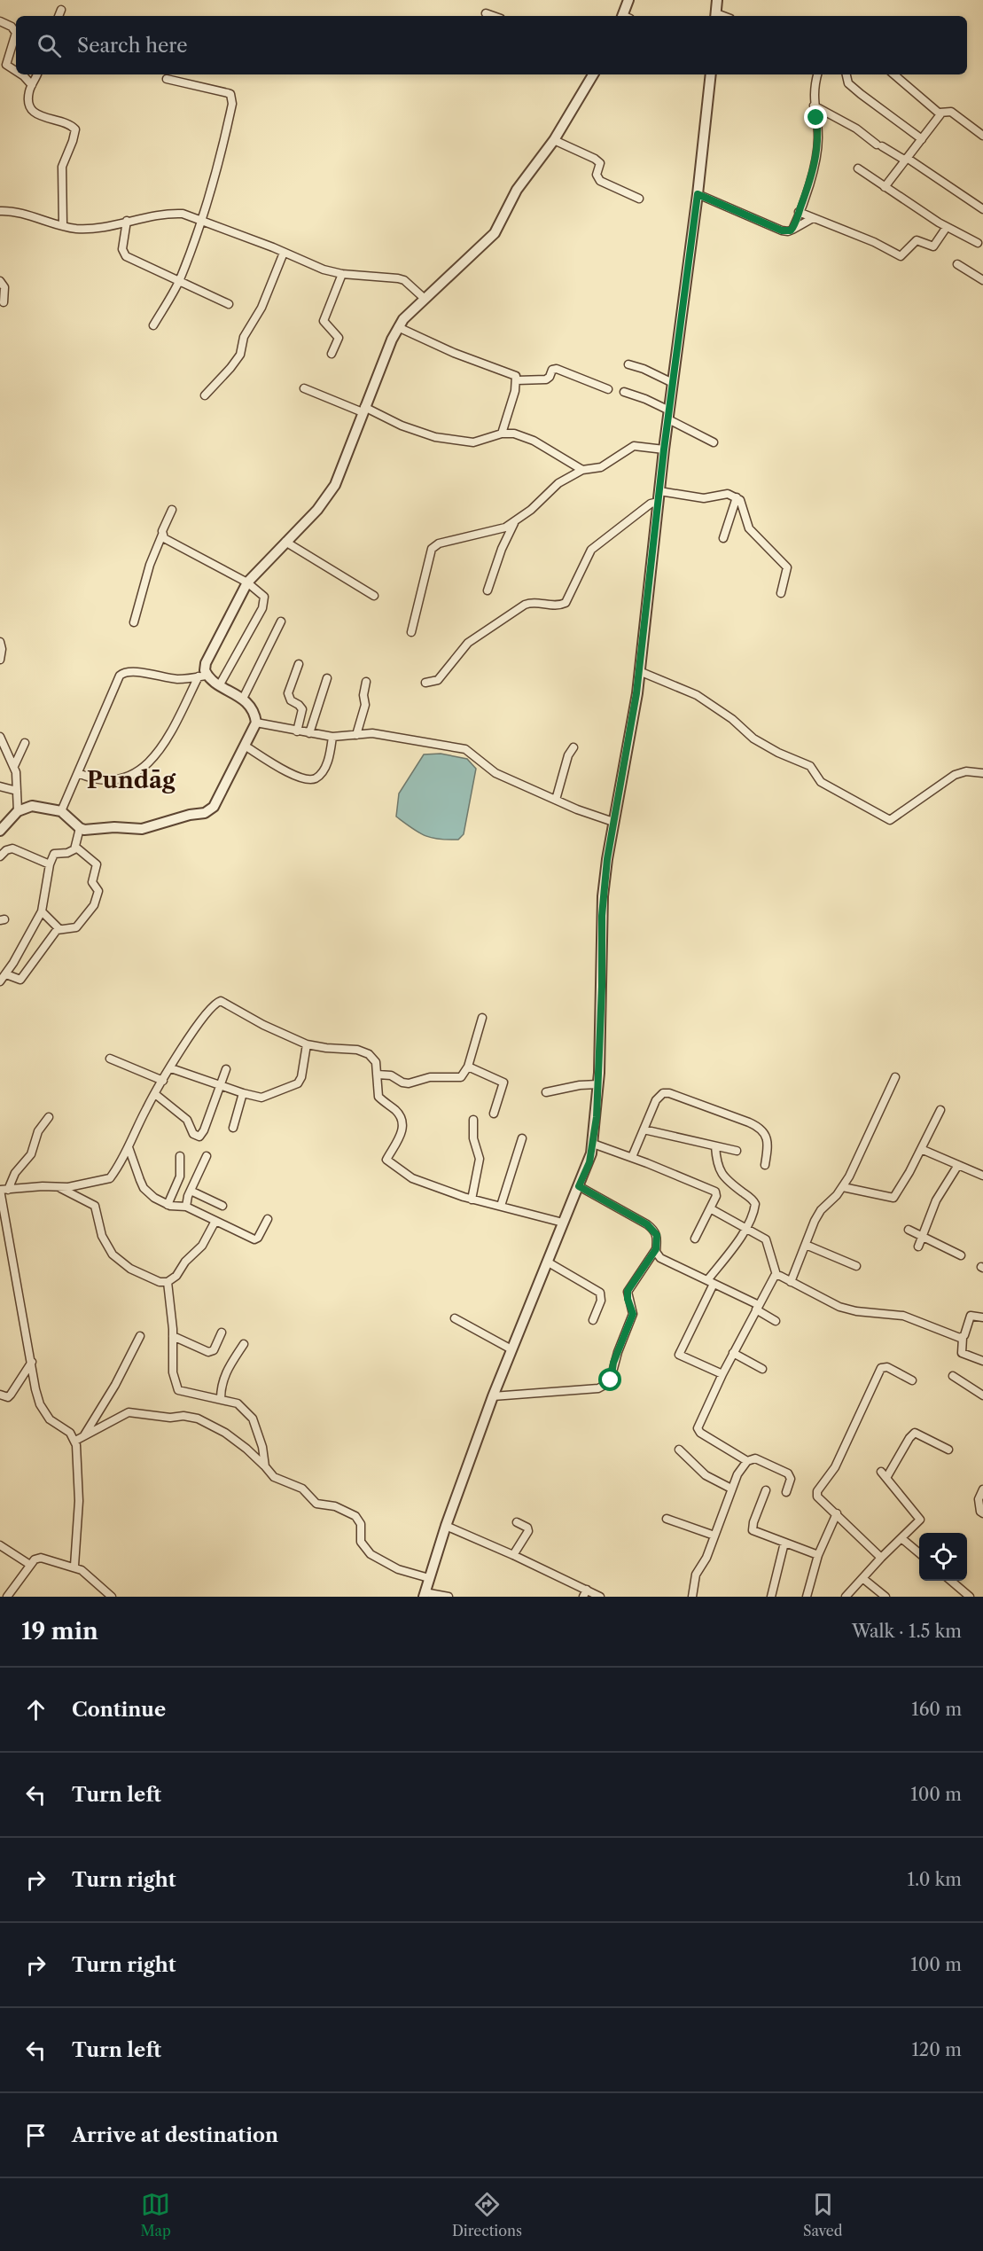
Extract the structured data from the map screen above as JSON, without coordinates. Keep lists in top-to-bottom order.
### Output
{
  "districts": ["Pundāg"],
  "page": {
    "search": "Search here",
    "heading": ["19 min", "Walk · 1.5 km"],
    "list": [
      ["Continue", "160 m"],
      ["Turn left", "100 m"],
      ["Turn right", "1.0 km"],
      ["Turn right", "100 m"],
      ["Turn left", "120 m"],
      "Arrive at destination"
    ],
    "nav": ["Map", "Directions", "Saved"]
  }
}
